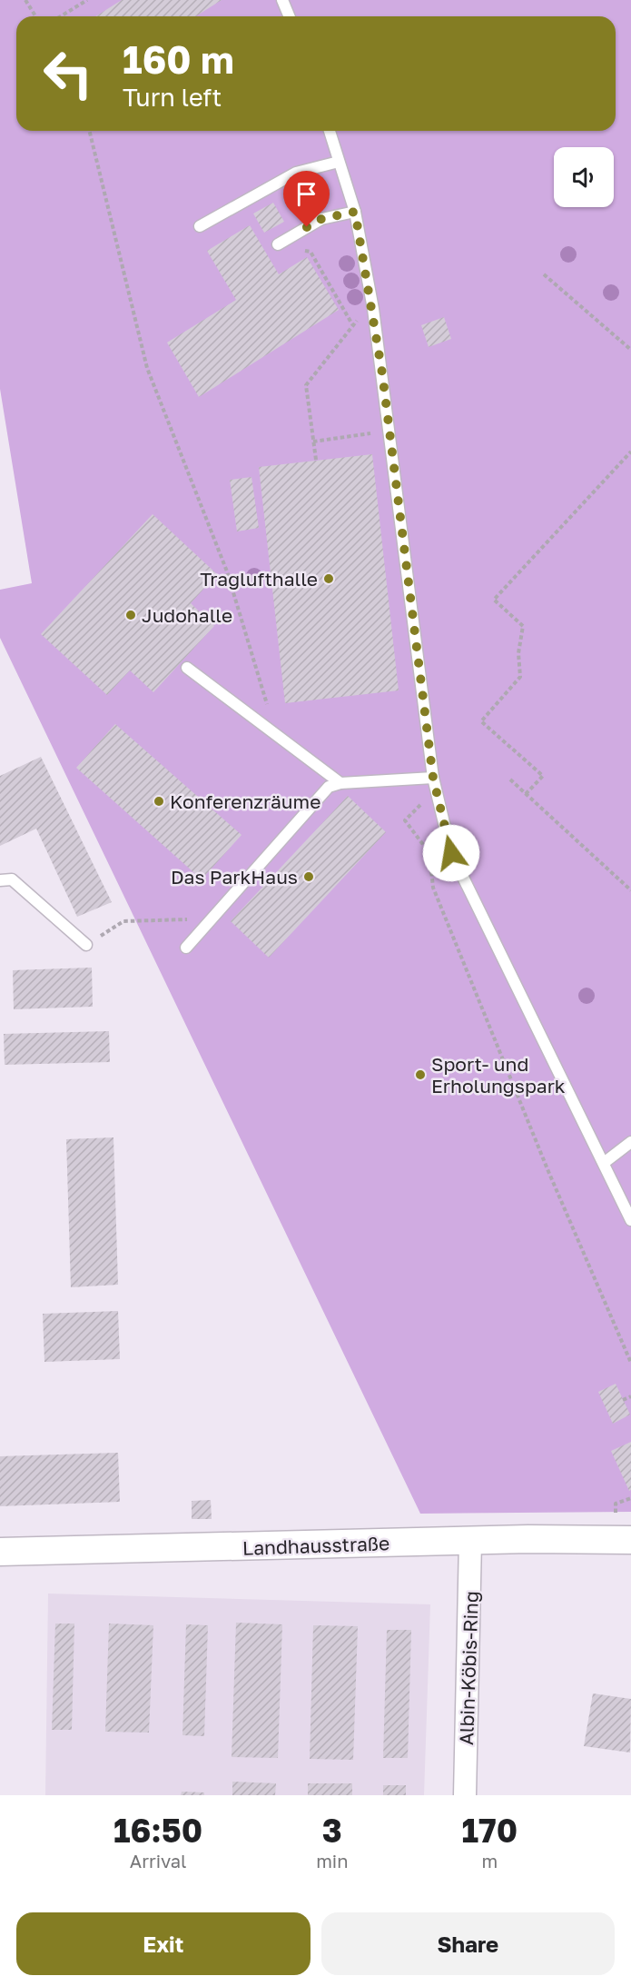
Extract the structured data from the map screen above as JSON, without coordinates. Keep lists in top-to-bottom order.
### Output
{
  "streets": {
    "street": ["Landhausstraße", "Albin-Köbis-Ring"]
  },
  "crossings": [
    ["Landhausstraße", "Albin-Köbis-Ring"]
  ],
  "places": [
    "Traglufthalle",
    "Judohalle",
    "Konferenzräume",
    "Das ParkHaus",
    "Sport- und Erholungspark"
  ],
  "page": {
    "turn": ["160 m", "Turn left"],
    "eta": [
      "16:50",
      "Arrival",
      "3",
      "min",
      "170",
      "m"
    ],
    "buttons": ["Exit", "Share"]
  }
}
